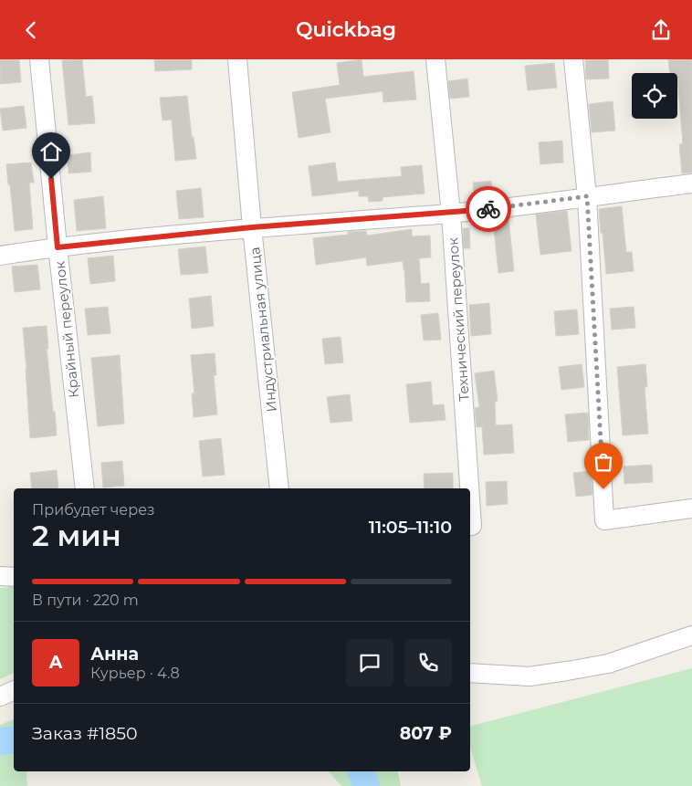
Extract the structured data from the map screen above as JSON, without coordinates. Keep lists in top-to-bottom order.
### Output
{
  "streets": {
    "street": ["Технический переулок", "Крайный переулок", "Индустриальная улица"]
  },
  "page": {
    "header": "Quickbag",
    "heading": ["2 мин", "Прибудет через", "11:05–11:10"],
    "panel": [
      "Анна",
      "Курьер · 4.8",
      "Заказ #1850",
      "807 ₽"
    ],
    "bar": "В пути · 220 m",
    "round": "А"
  }
}
